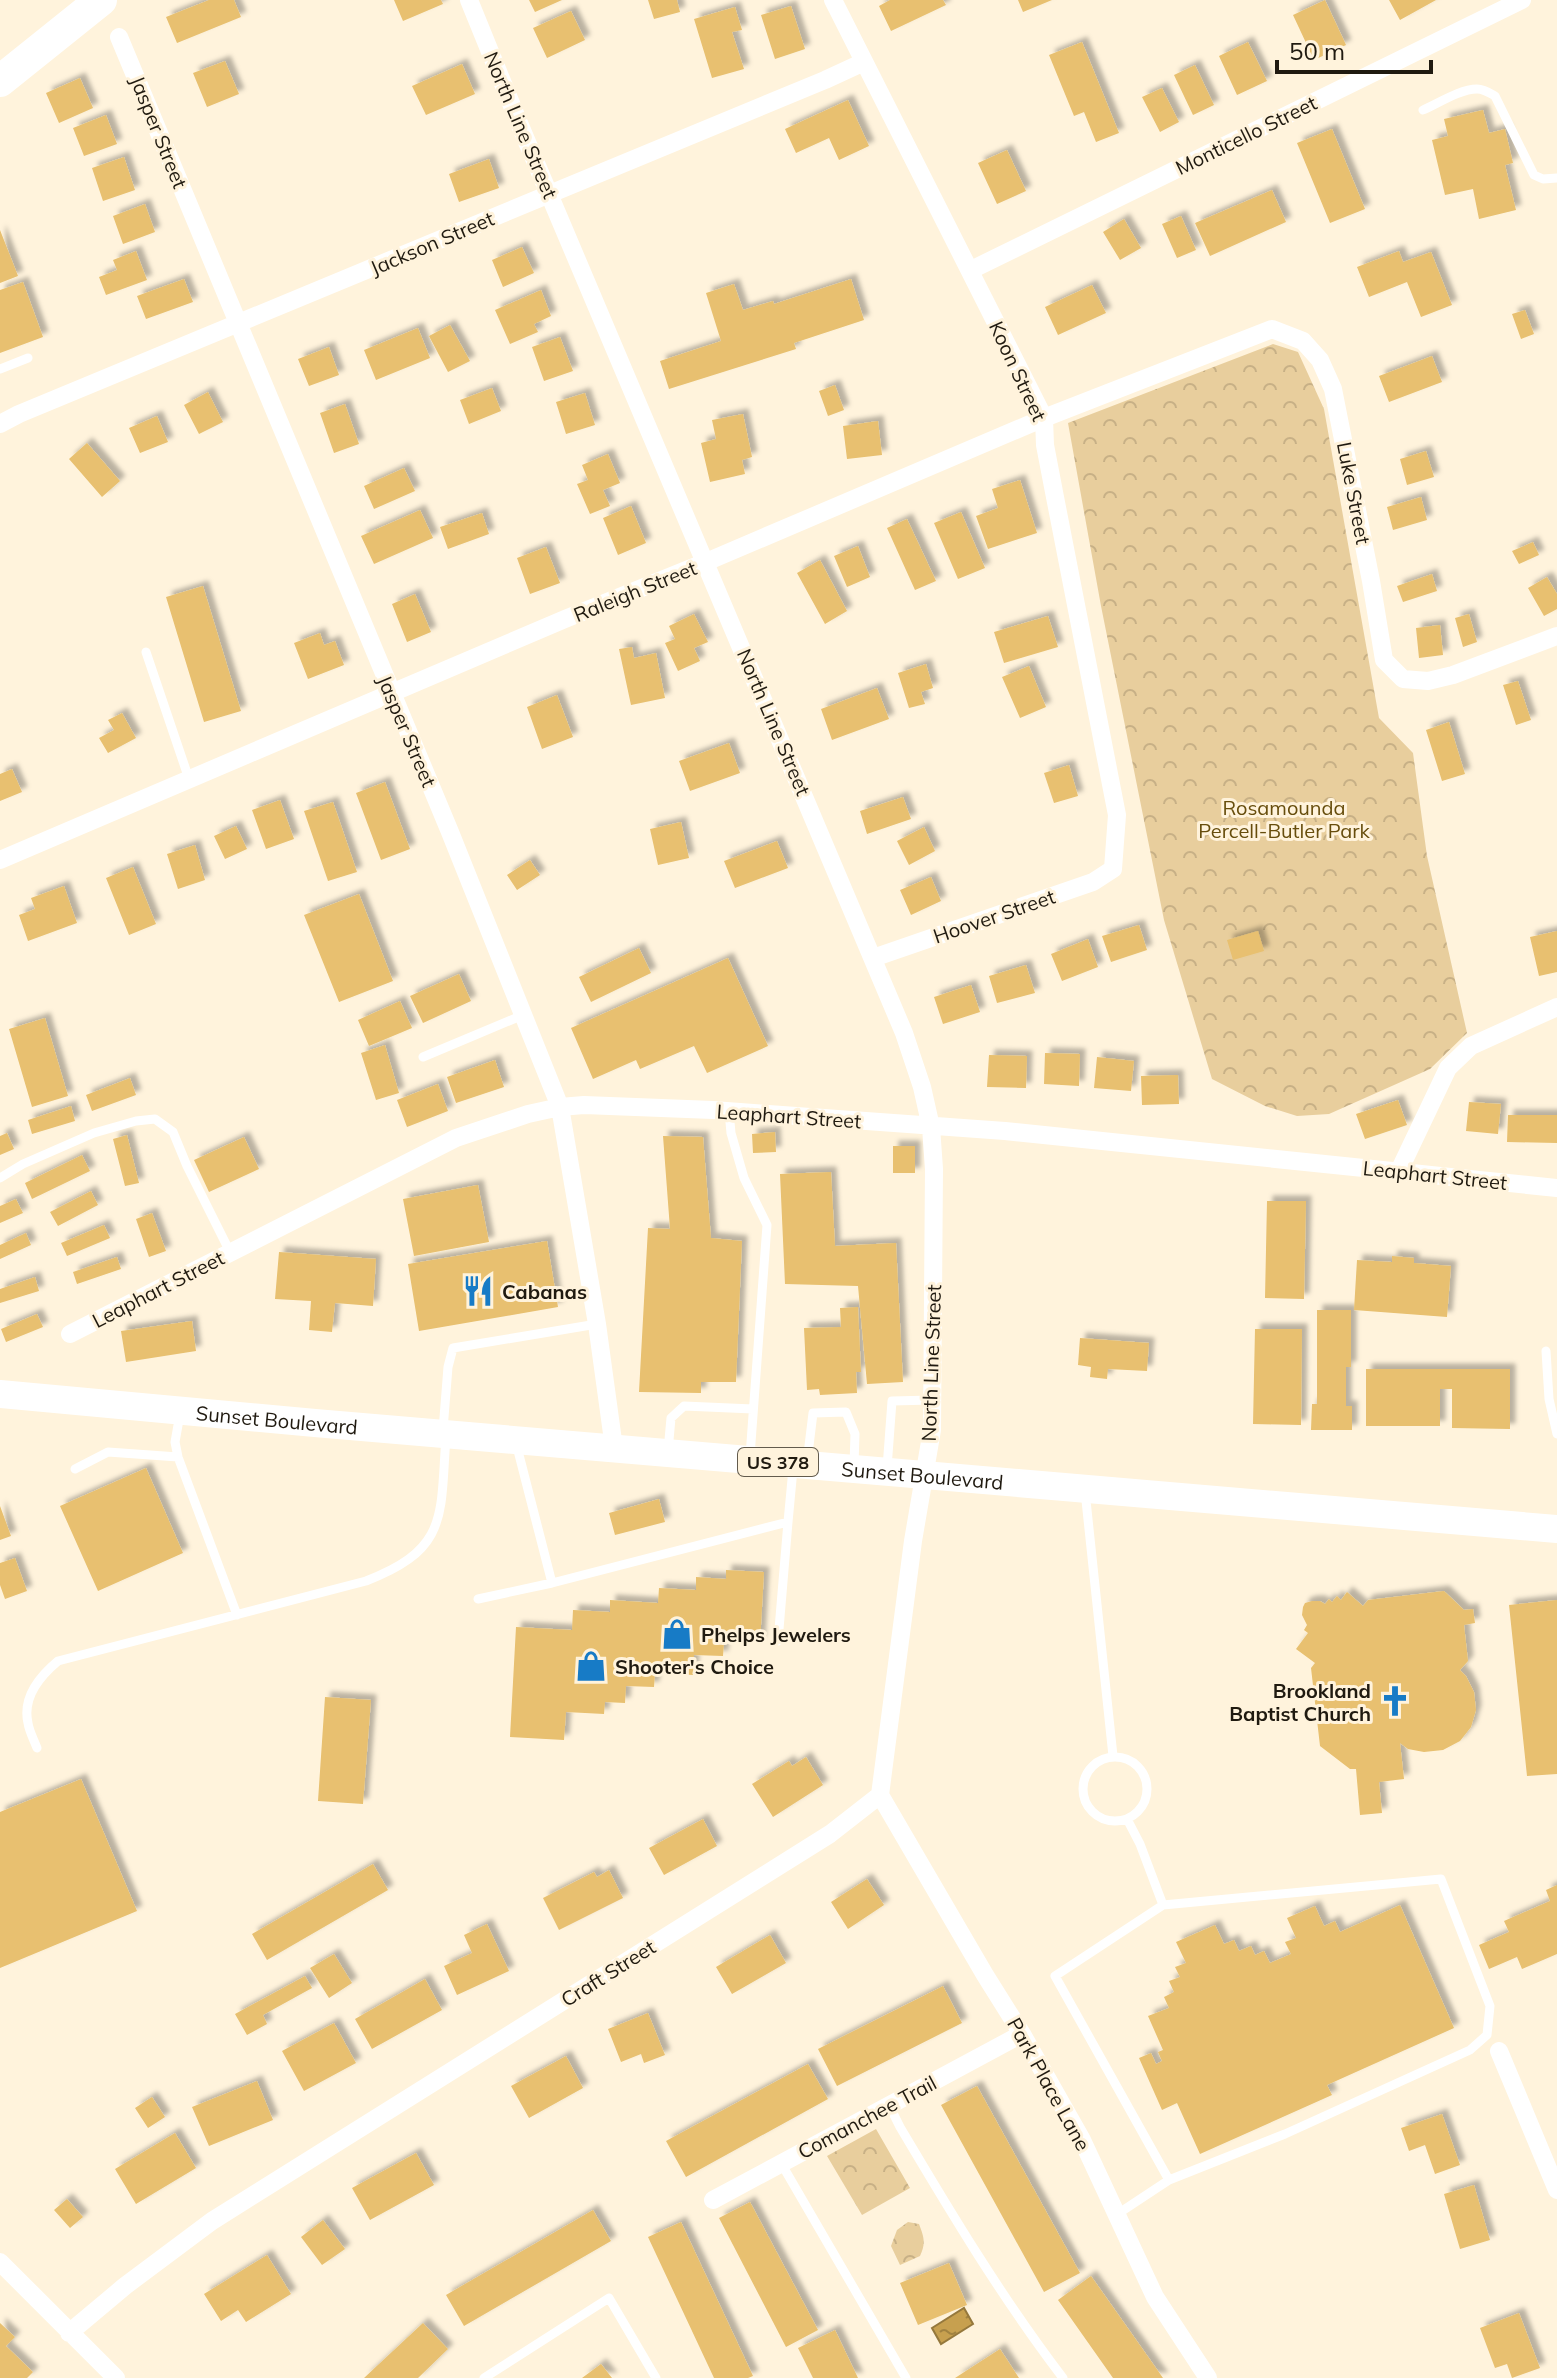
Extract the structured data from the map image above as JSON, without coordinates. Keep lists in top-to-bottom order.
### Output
{
  "streets": {
    "main road": ["Sunset Boulevard", "US 378"],
    "street": [
      "North Line Street",
      "Jasper Street",
      "Monticello Street",
      "Jackson Street",
      "Koon Street",
      "Luke Street",
      "Raleigh Street",
      "Hoover Street",
      "Leaphart Street",
      "Craft Street",
      "Park Place Lane",
      "Comanchee Trail"
    ]
  },
  "crossings": [
    ["North Line Street", "Jackson Street"],
    ["North Line Street", "Raleigh Street"],
    ["North Line Street", "Hoover Street"],
    ["North Line Street", "Leaphart Street"],
    ["North Line Street", "Sunset Boulevard"],
    ["Jasper Street", "Jackson Street"],
    ["Jasper Street", "Raleigh Street"],
    ["Jasper Street", "Leaphart Street"],
    ["Jasper Street", "Sunset Boulevard"],
    ["Monticello Street", "Koon Street"],
    ["Jackson Street", "Koon Street"],
    ["Koon Street", "Raleigh Street"],
    ["Koon Street", "Hoover Street"],
    ["Luke Street", "Raleigh Street"],
    ["Craft Street", "Park Place Lane"],
    ["Park Place Lane", "Comanchee Trail"]
  ],
  "parks": ["Rosamounda Percell-Butler Park"],
  "places": {
    "restaurant": ["Cabanas"],
    "shop": ["Phelps Jewelers", "Shooter's Choice"],
    "church": ["Brookland Baptist Church"]
  },
  "scale_bar": "50 m"
}
